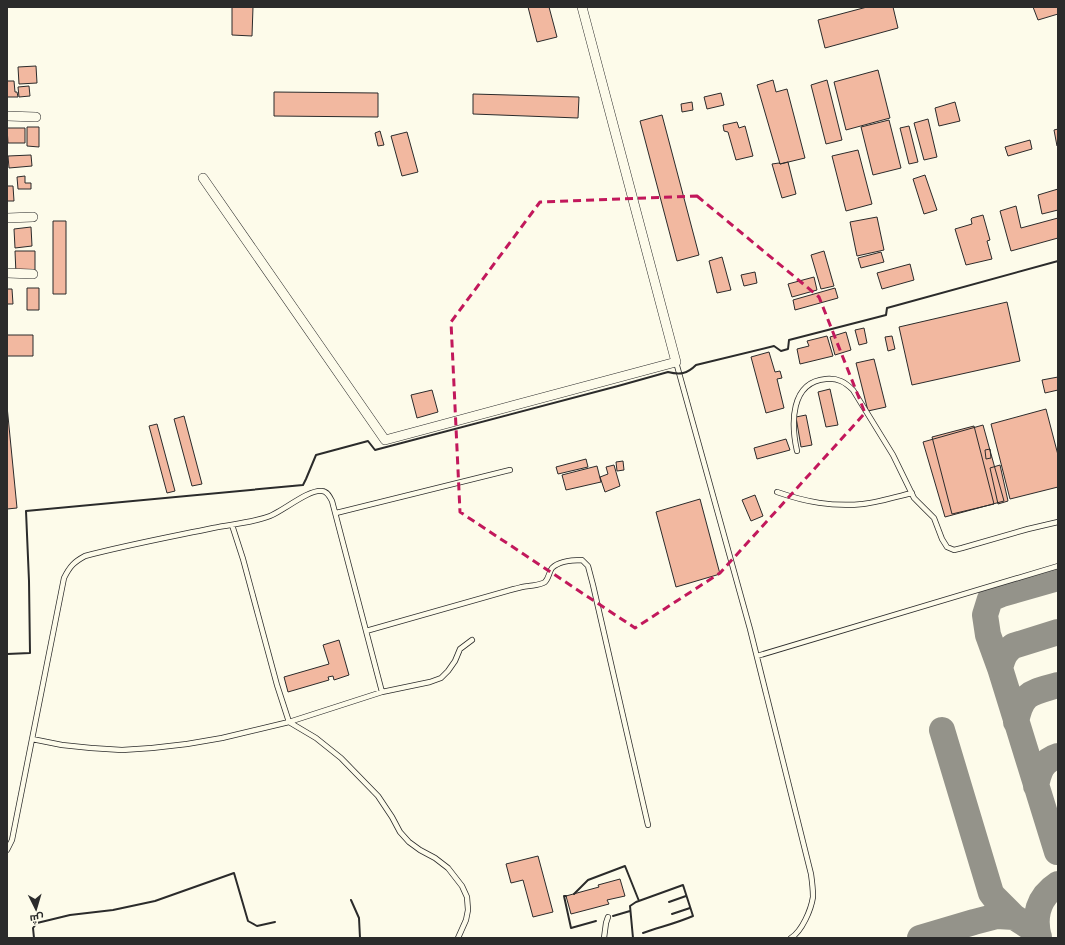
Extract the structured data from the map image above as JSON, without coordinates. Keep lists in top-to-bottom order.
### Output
{
  "north": "bottom"
}
